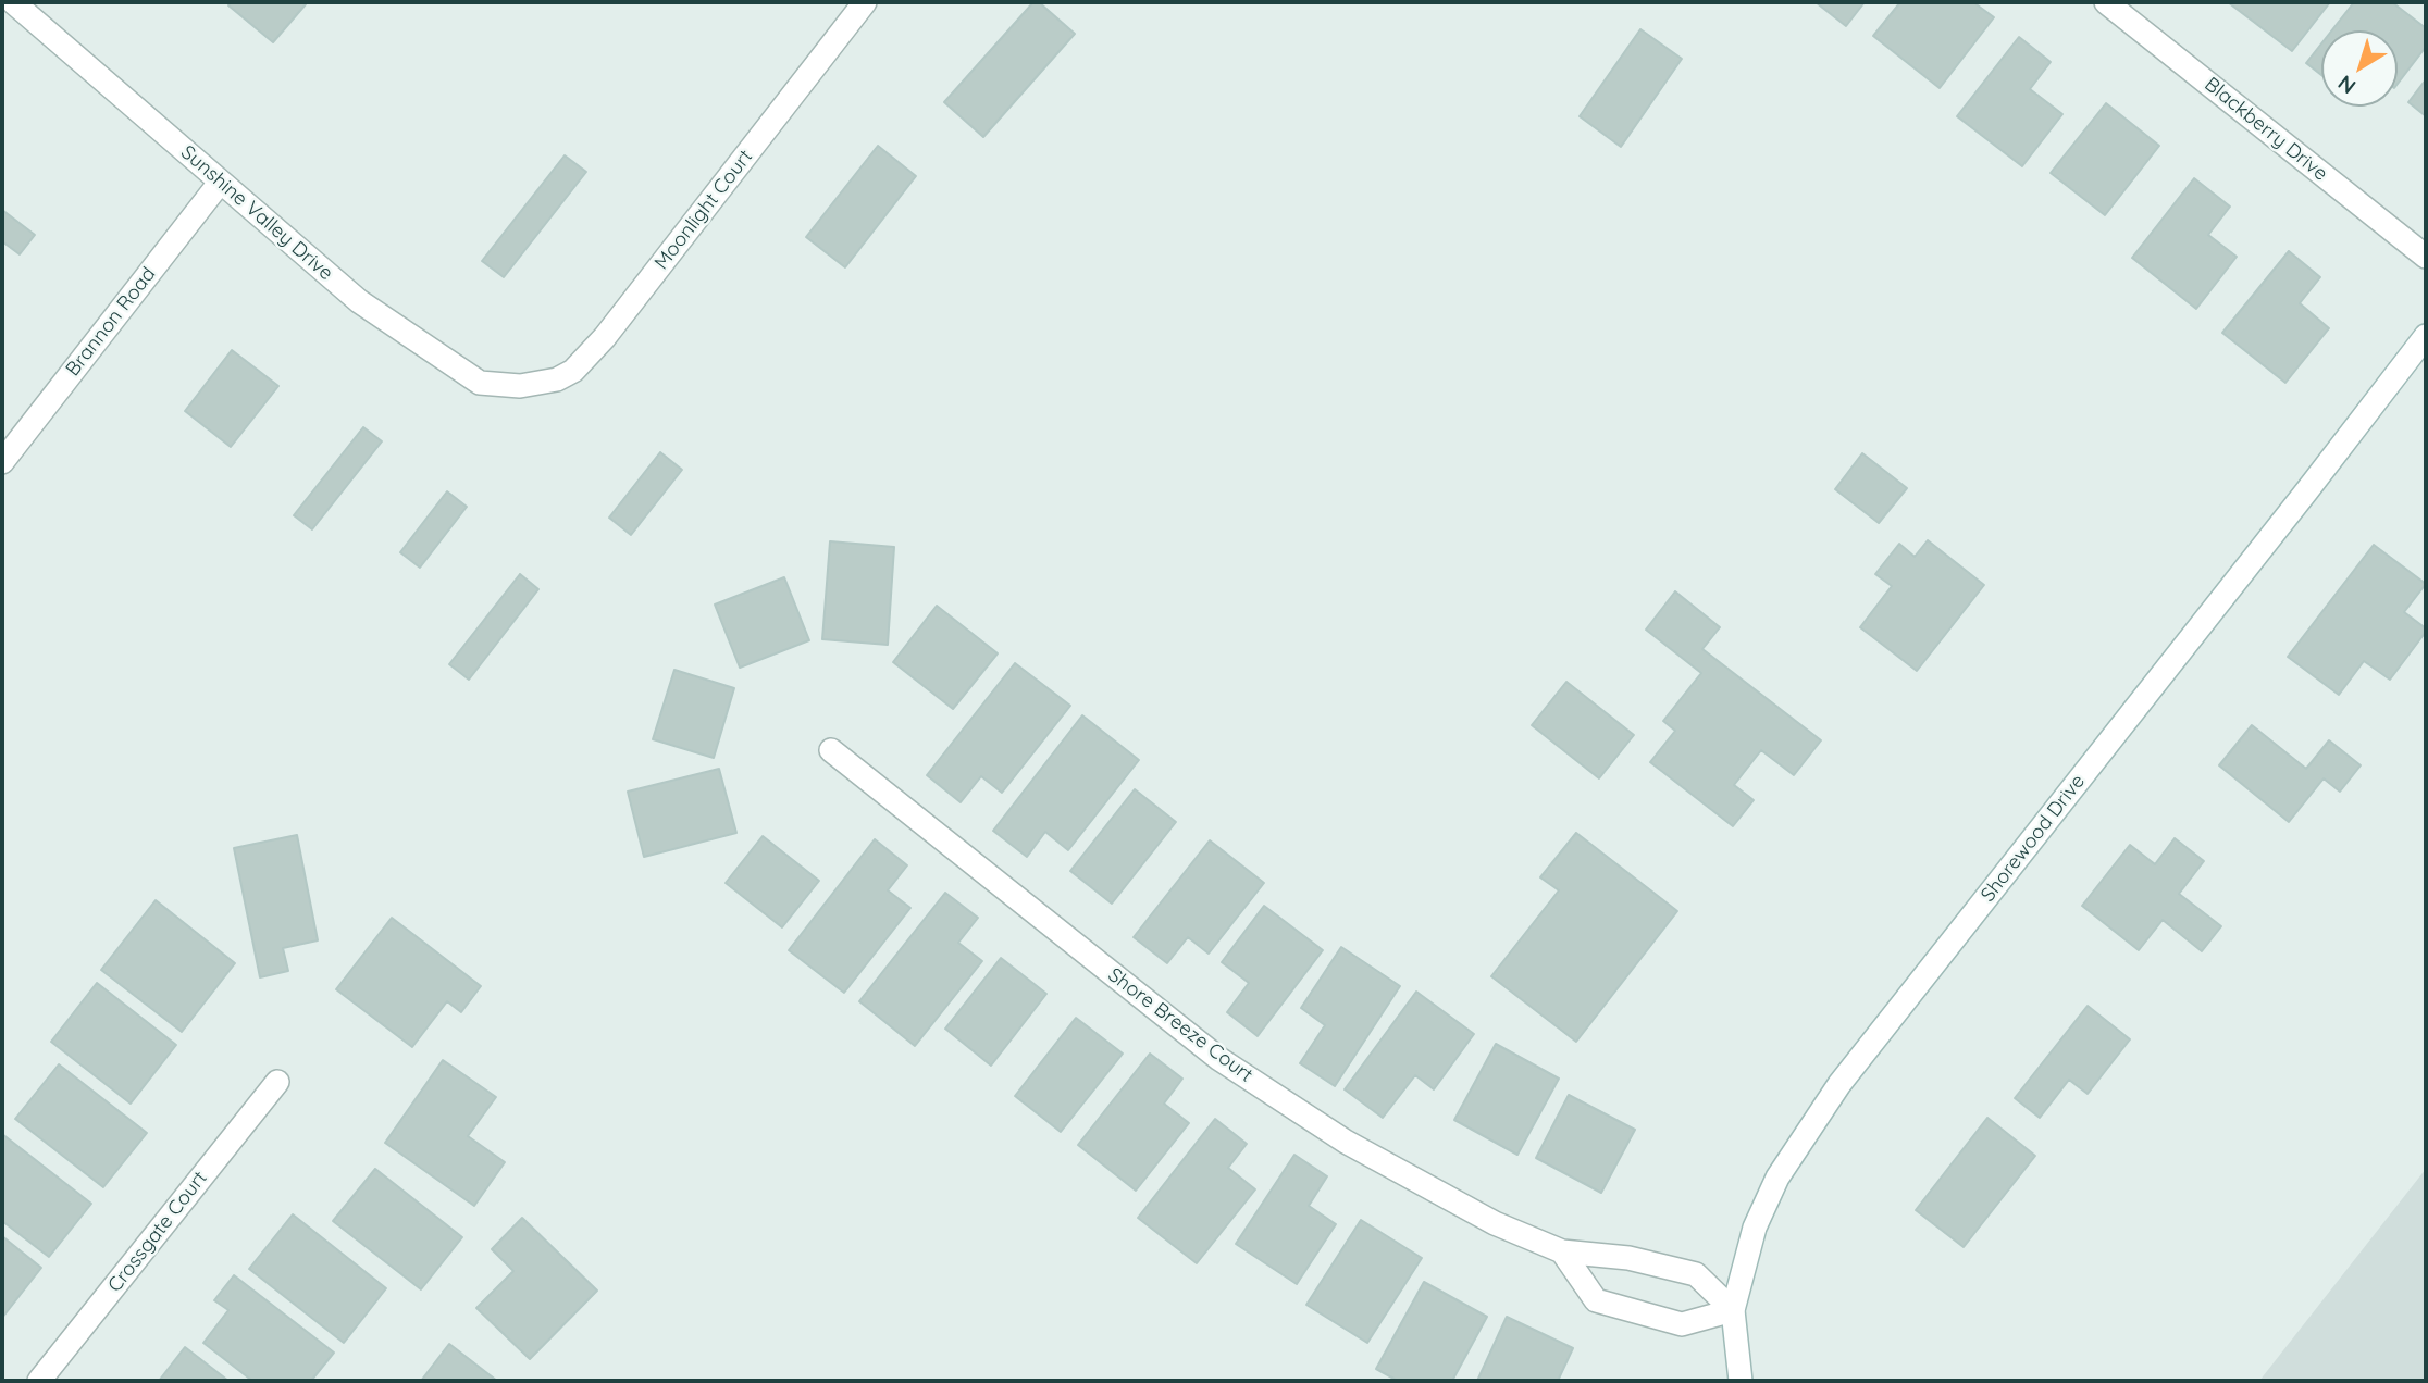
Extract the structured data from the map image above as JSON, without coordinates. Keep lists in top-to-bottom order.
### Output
{
  "streets": {
    "street": [
      "Blackberry Drive",
      "Moonlight Court",
      "Sunshine Valley Drive",
      "Brannon Road",
      "Shorewood Drive",
      "Shore Breeze Court",
      "Crossgate Court"
    ]
  },
  "crossings": [
    ["Moonlight Court", "Sunshine Valley Drive"],
    ["Sunshine Valley Drive", "Brannon Road"],
    ["Shorewood Drive", "Shore Breeze Court"]
  ],
  "north": "bottom left"
}
